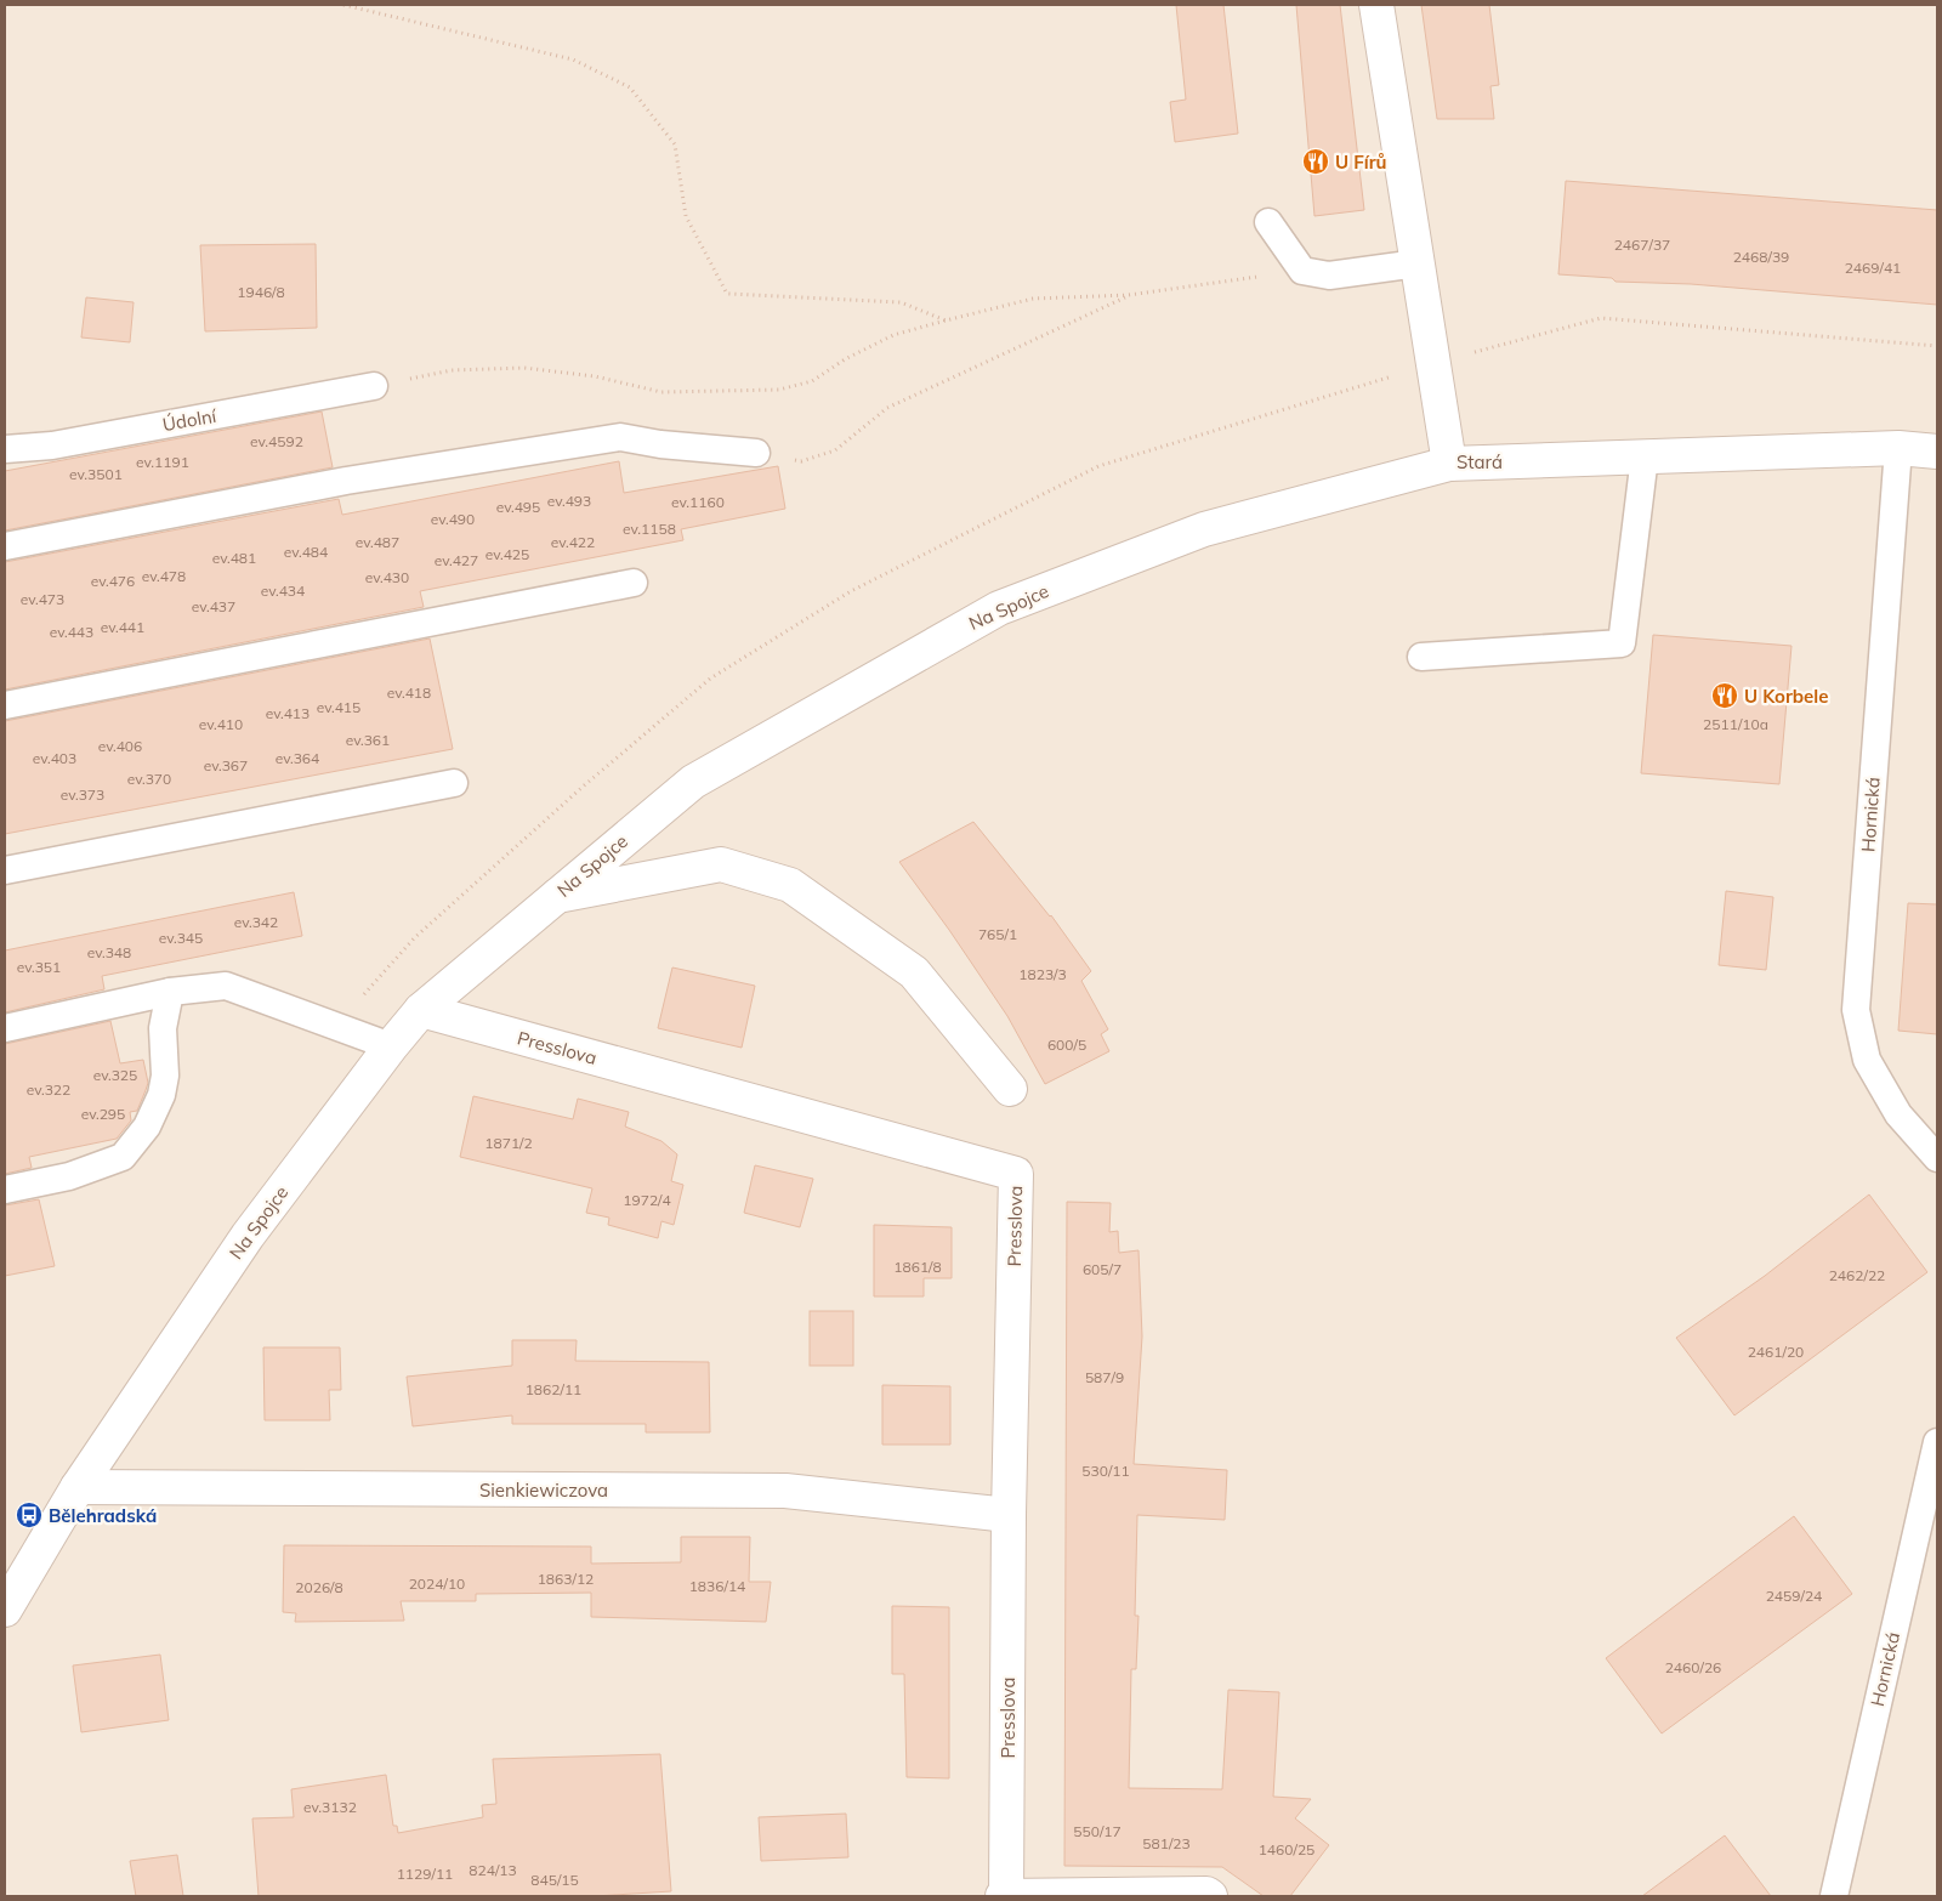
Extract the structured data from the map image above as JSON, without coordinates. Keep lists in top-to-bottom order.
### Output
{
  "streets": {
    "street": [
      "Stará",
      "Na Spojce",
      "Presslova",
      "Sienkiewiczova"
    ],
    "lane": ["Údolní", "Hornická"]
  },
  "crossings": [
    ["Stará", "Na Spojce"],
    ["Stará", "Hornická"],
    ["Na Spojce", "Presslova"],
    ["Na Spojce", "Sienkiewiczova"],
    ["Presslova", "Sienkiewiczova"]
  ],
  "places": {
    "restaurant": ["U Fírů", "U Korbele"],
    "bus stop": ["Bělehradská"]
  },
  "house_numbers": [
    "2467/37",
    "2468/39",
    "2469/41",
    "1946/8",
    "ev.4592",
    "ev.1191",
    "ev.3501",
    "ev.493",
    "ev.1160",
    "ev.495",
    "ev.490",
    "ev.1158",
    "ev.487",
    "ev.422",
    "ev.484",
    "ev.425",
    "ev.481",
    "ev.427",
    "ev.478",
    "ev.430",
    "ev.476",
    "ev.434",
    "ev.473",
    "ev.437",
    "ev.441",
    "ev.443",
    "ev.418",
    "ev.415",
    "ev.413",
    "ev.410",
    "2511/10a",
    "ev.361",
    "ev.406",
    "ev.403",
    "ev.364",
    "ev.367",
    "ev.370",
    "ev.373",
    "ev.342",
    "765/1",
    "ev.345",
    "ev.348",
    "ev.351",
    "1823/3",
    "600/5",
    "ev.325",
    "ev.322",
    "ev.295",
    "1871/2",
    "1972/4",
    "1861/8",
    "605/7",
    "2462/22",
    "2461/20",
    "587/9",
    "1862/11",
    "530/11",
    "1863/12",
    "2024/10",
    "1836/14",
    "2026/8",
    "2459/24",
    "2460/26",
    "ev.3132",
    "550/17",
    "581/23",
    "1460/25",
    "824/13",
    "1129/11",
    "845/15"
  ]
}
